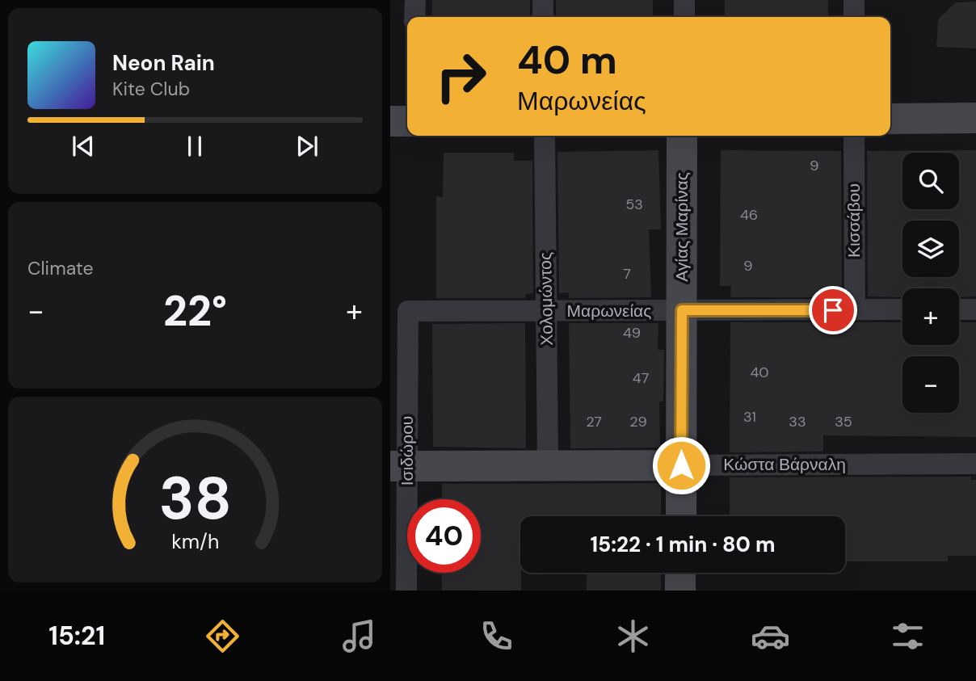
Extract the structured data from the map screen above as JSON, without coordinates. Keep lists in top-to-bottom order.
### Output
{
  "streets": {
    "street": [
      "Κισσάβου",
      "Αγίας Μαρίνας",
      "Χολομώντος",
      "Μαρωνείας",
      "Ισιδώρου",
      "Κώστα Βάρναλη"
    ]
  },
  "crossings": [
    ["Κισσάβου", "Μαρωνείας"],
    ["Αγίας Μαρίνας", "Μαρωνείας"],
    ["Αγίας Μαρίνας", "Κώστα Βάρναλη"],
    ["Χολομώντος", "Μαρωνείας"],
    ["Χολομώντος", "Κώστα Βάρναλη"],
    ["Μαρωνείας", "Ισιδώρου"],
    ["Ισιδώρου", "Κώστα Βάρναλη"]
  ],
  "house_numbers": [
    "9",
    "53",
    "46",
    "9",
    "7",
    "49",
    "40",
    "47",
    "31",
    "27",
    "29",
    "33",
    "35"
  ],
  "page": {
    "turn": ["40 m", "Μαρωνείας"],
    "song": ["Neon Rain", "Kite Club"],
    "map_buttons": ["+", "−"],
    "tile": "Climate",
    "heat": ["−", "22°", "+"],
    "limit": "40",
    "trip": "15:22 · 1 min · 80 m",
    "tabs": "15:21",
    "gauge": ["38", "km/h"]
  }
}
